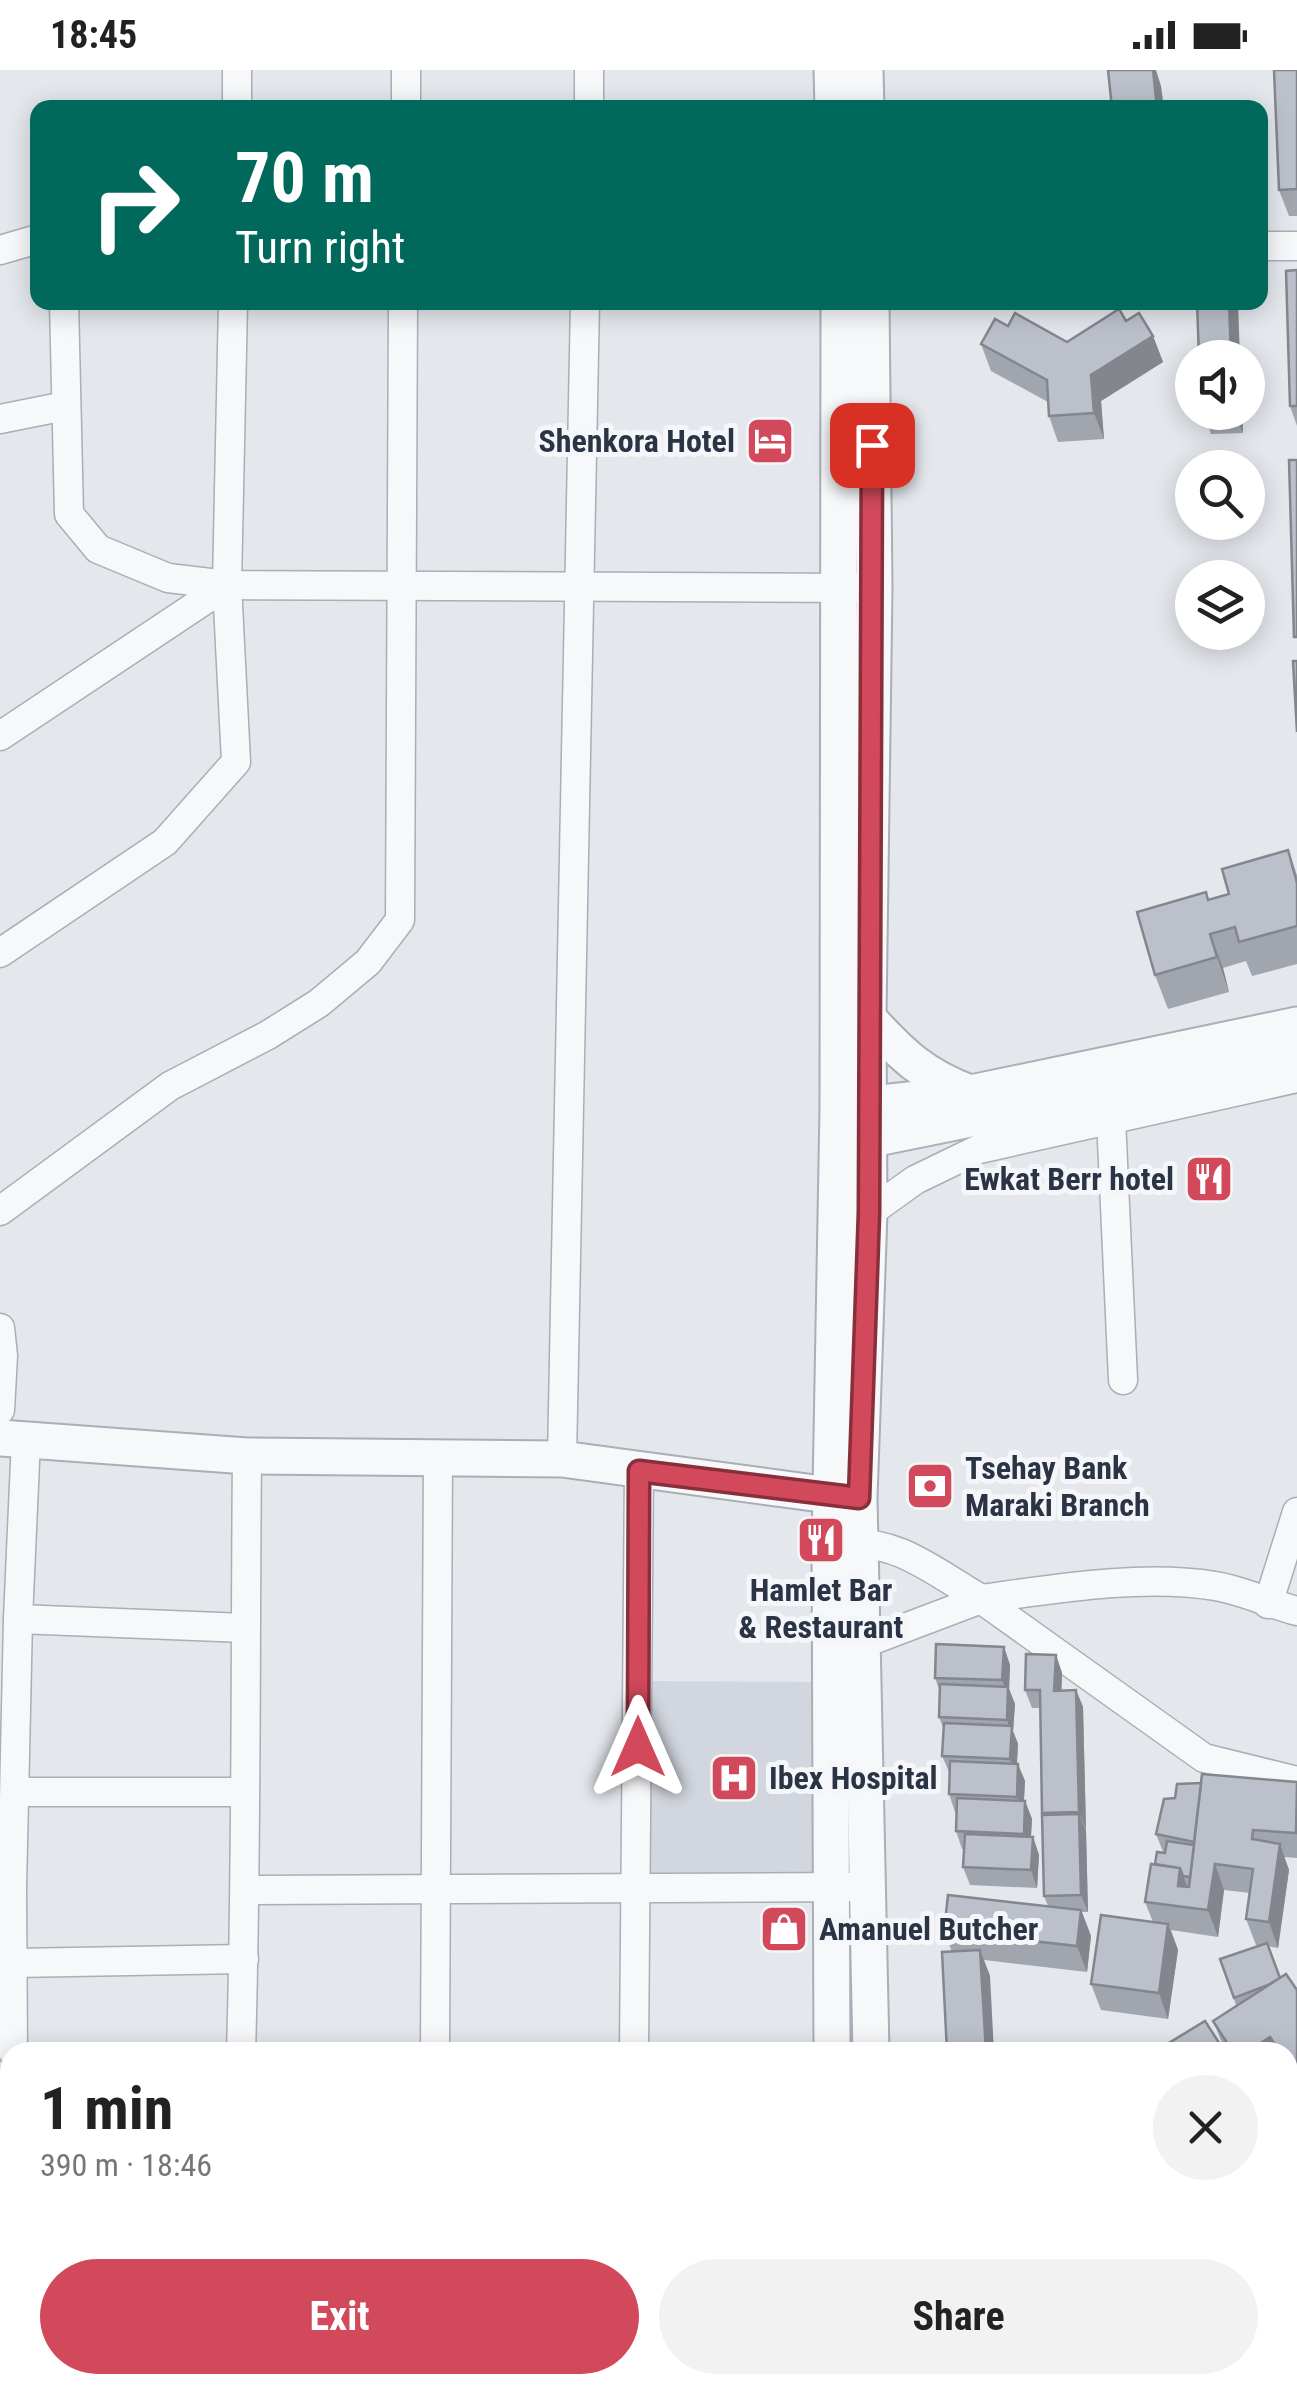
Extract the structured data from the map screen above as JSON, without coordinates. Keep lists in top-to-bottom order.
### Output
{
  "places": {
    "hotel": ["Shenkora Hotel"],
    "restaurant": ["Ewkat Berr hotel", "Hamlet Bar & Restaurant"],
    "bank": ["Tsehay Bank Maraki Branch"],
    "hospital": ["Ibex Hospital"],
    "shop": ["Amanuel Butcher"]
  },
  "page": {
    "status": "18:45",
    "turn": ["70 m", "Turn right"],
    "heading": ["1 min", "390 m · 18:46"],
    "buttons": ["Exit", "Share"]
  }
}
